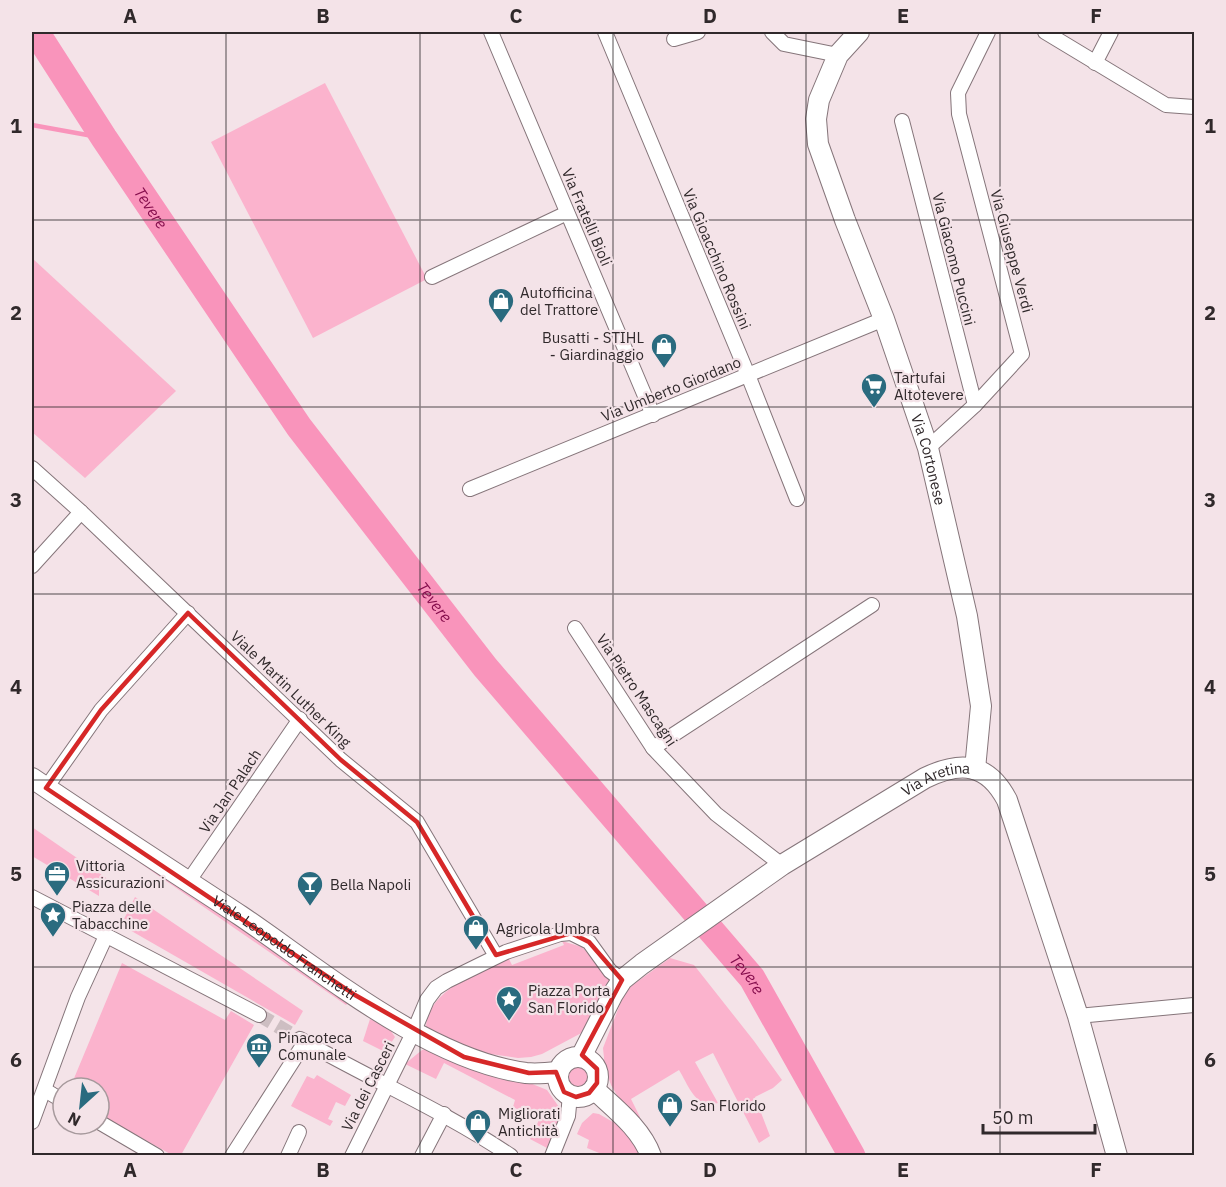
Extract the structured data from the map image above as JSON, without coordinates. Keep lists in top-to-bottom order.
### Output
{
  "streets": {
    "main road": ["Via Cortonese", "Via Aretina", "Viale Leopoldo Franchetti"],
    "street": [
      "Via Fratelli Bioli",
      "Via Giuseppe Verdi",
      "Via Gioacchino Rossini",
      "Via Giacomo Puccini",
      "Via Umberto Giordano",
      "Viale Martin Luther King",
      "Via Pietro Mascagni",
      "Via Jan Palach",
      "Via dei Casceri"
    ]
  },
  "crossings": [
    ["Via Fratelli Bioli", "Via Umberto Giordano"],
    ["Via Giuseppe Verdi", "Via Giacomo Puccini"],
    ["Via Giuseppe Verdi", "Via Cortonese"],
    ["Via Gioacchino Rossini", "Via Umberto Giordano"],
    ["Via Umberto Giordano", "Via Cortonese"],
    ["Via Cortonese", "Via Aretina"],
    ["Viale Martin Luther King", "Via Jan Palach"],
    ["Via Pietro Mascagni", "Via Aretina"],
    ["Via Aretina", "Viale Leopoldo Franchetti"],
    ["Via Jan Palach", "Viale Leopoldo Franchetti"],
    ["Viale Leopoldo Franchetti", "Via dei Casceri"]
  ],
  "water": ["Tevere"],
  "places": {
    "shop": [
      "Autofficina del Trattore",
      "Busatti - STIHL - Giardinaggio",
      "Agricola Umbra",
      "San Florido",
      "Migliorati Antichità"
    ],
    "supermarket": ["Tartufai Altotevere"],
    "office": ["Vittoria Assicurazioni"],
    "bar": ["Bella Napoli"],
    "place": ["Piazza delle Tabacchine", "Piazza Porta San Florido"],
    "museum": ["Pinacoteca Comunale"]
  },
  "scale_bar": "50 m",
  "north": "bottom left",
  "grid": {
    "columns": [
      "A",
      "B",
      "C",
      "D",
      "E",
      "F"
    ],
    "rows": [
      "1",
      "2",
      "3",
      "4",
      "5",
      "6"
    ]
  }
}
